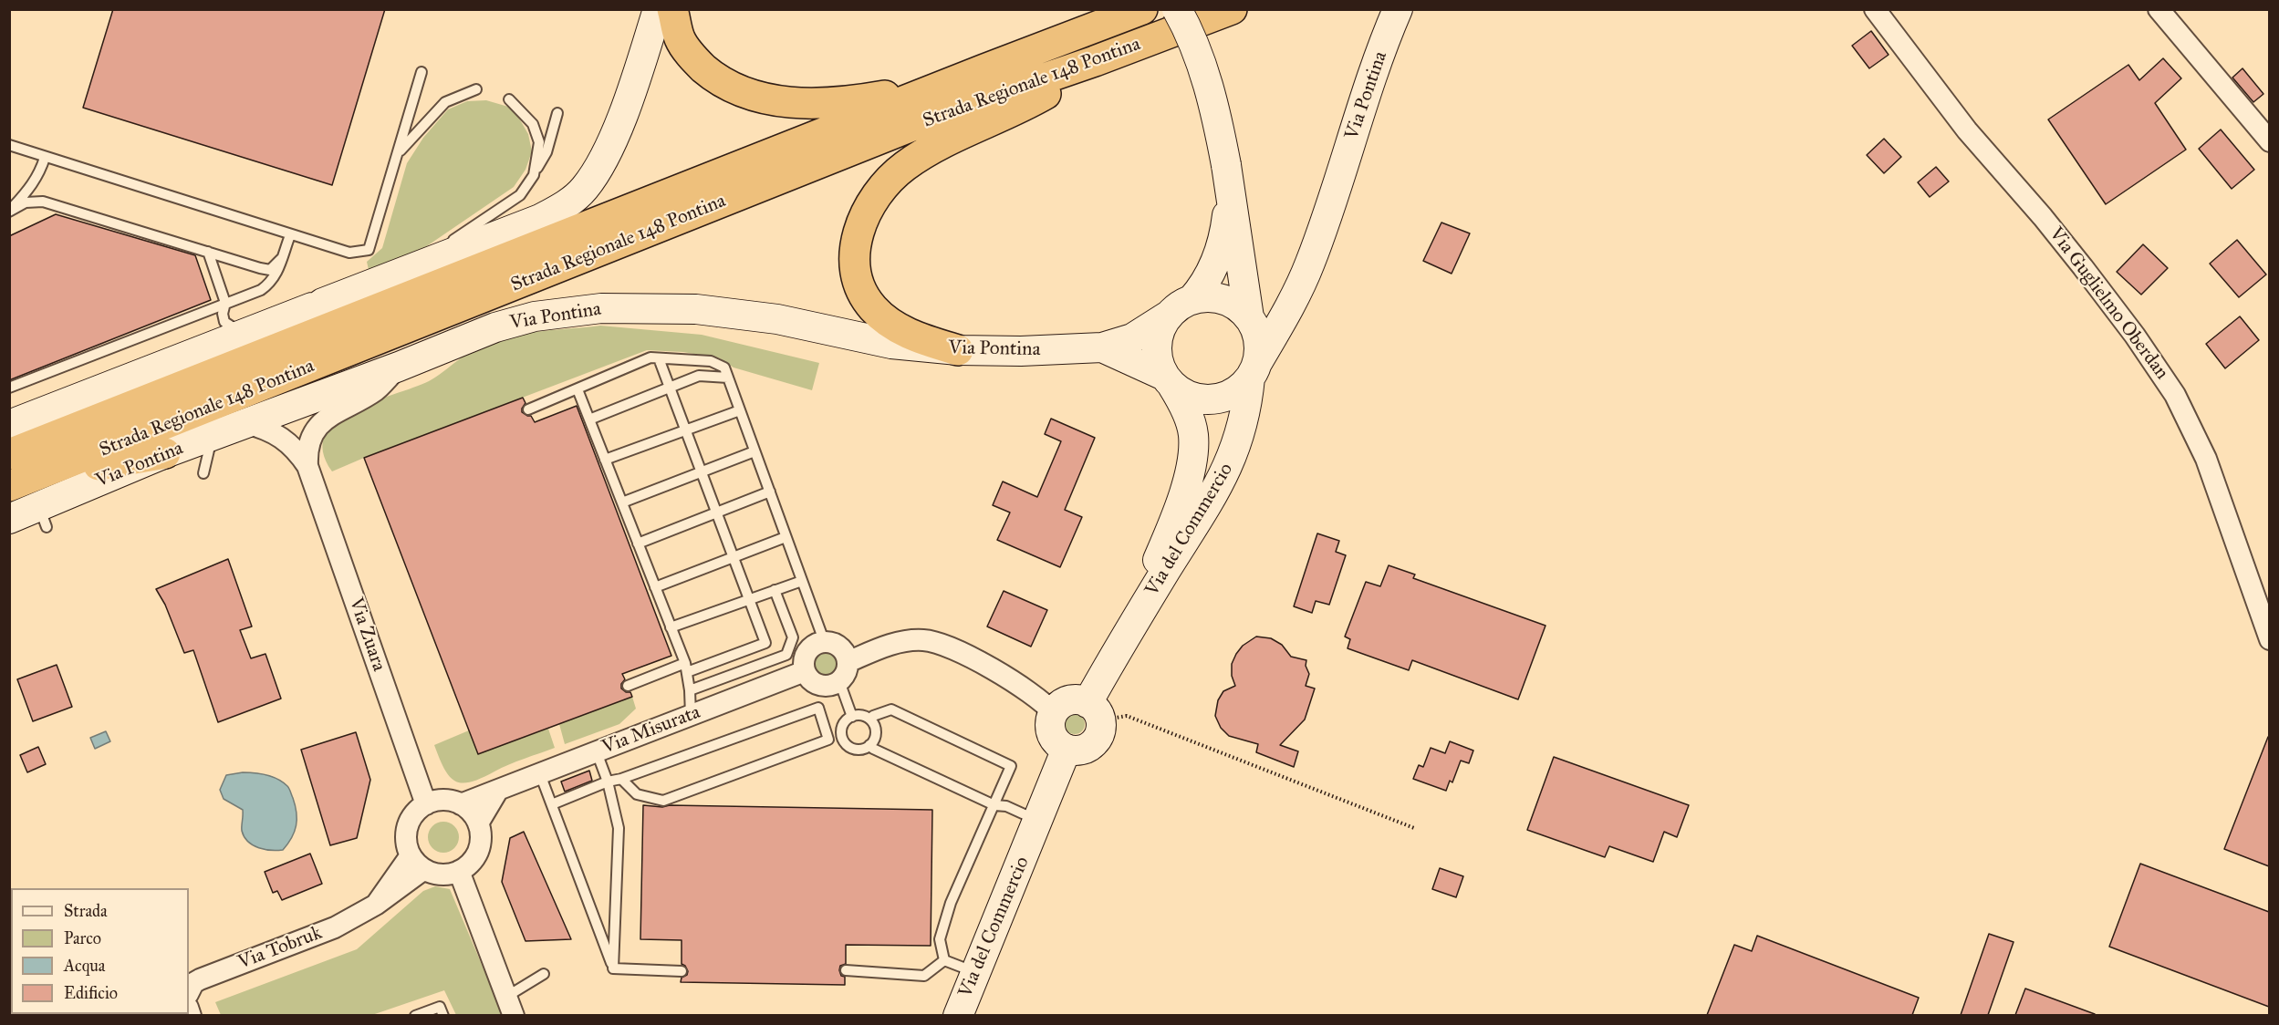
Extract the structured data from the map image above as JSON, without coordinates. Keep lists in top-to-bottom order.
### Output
{
  "streets": {
    "highway": ["Strada Regionale 148 Pontina"],
    "street": [
      "Via Pontina",
      "Via Guglielmo Oberdan",
      "Via del Commercio",
      "Via Zuara",
      "Via Misurata",
      "Via Tobruk"
    ]
  },
  "crossings": [
    ["Via Pontina", "Via del Commercio"],
    ["Via Pontina", "Via Zuara"],
    ["Via Zuara", "Via Misurata"],
    ["Via Zuara", "Via Tobruk"],
    ["Via Misurata", "Via Tobruk"]
  ],
  "legend": [
    "Strada",
    "Parco",
    "Acqua",
    "Edificio"
  ]
}
